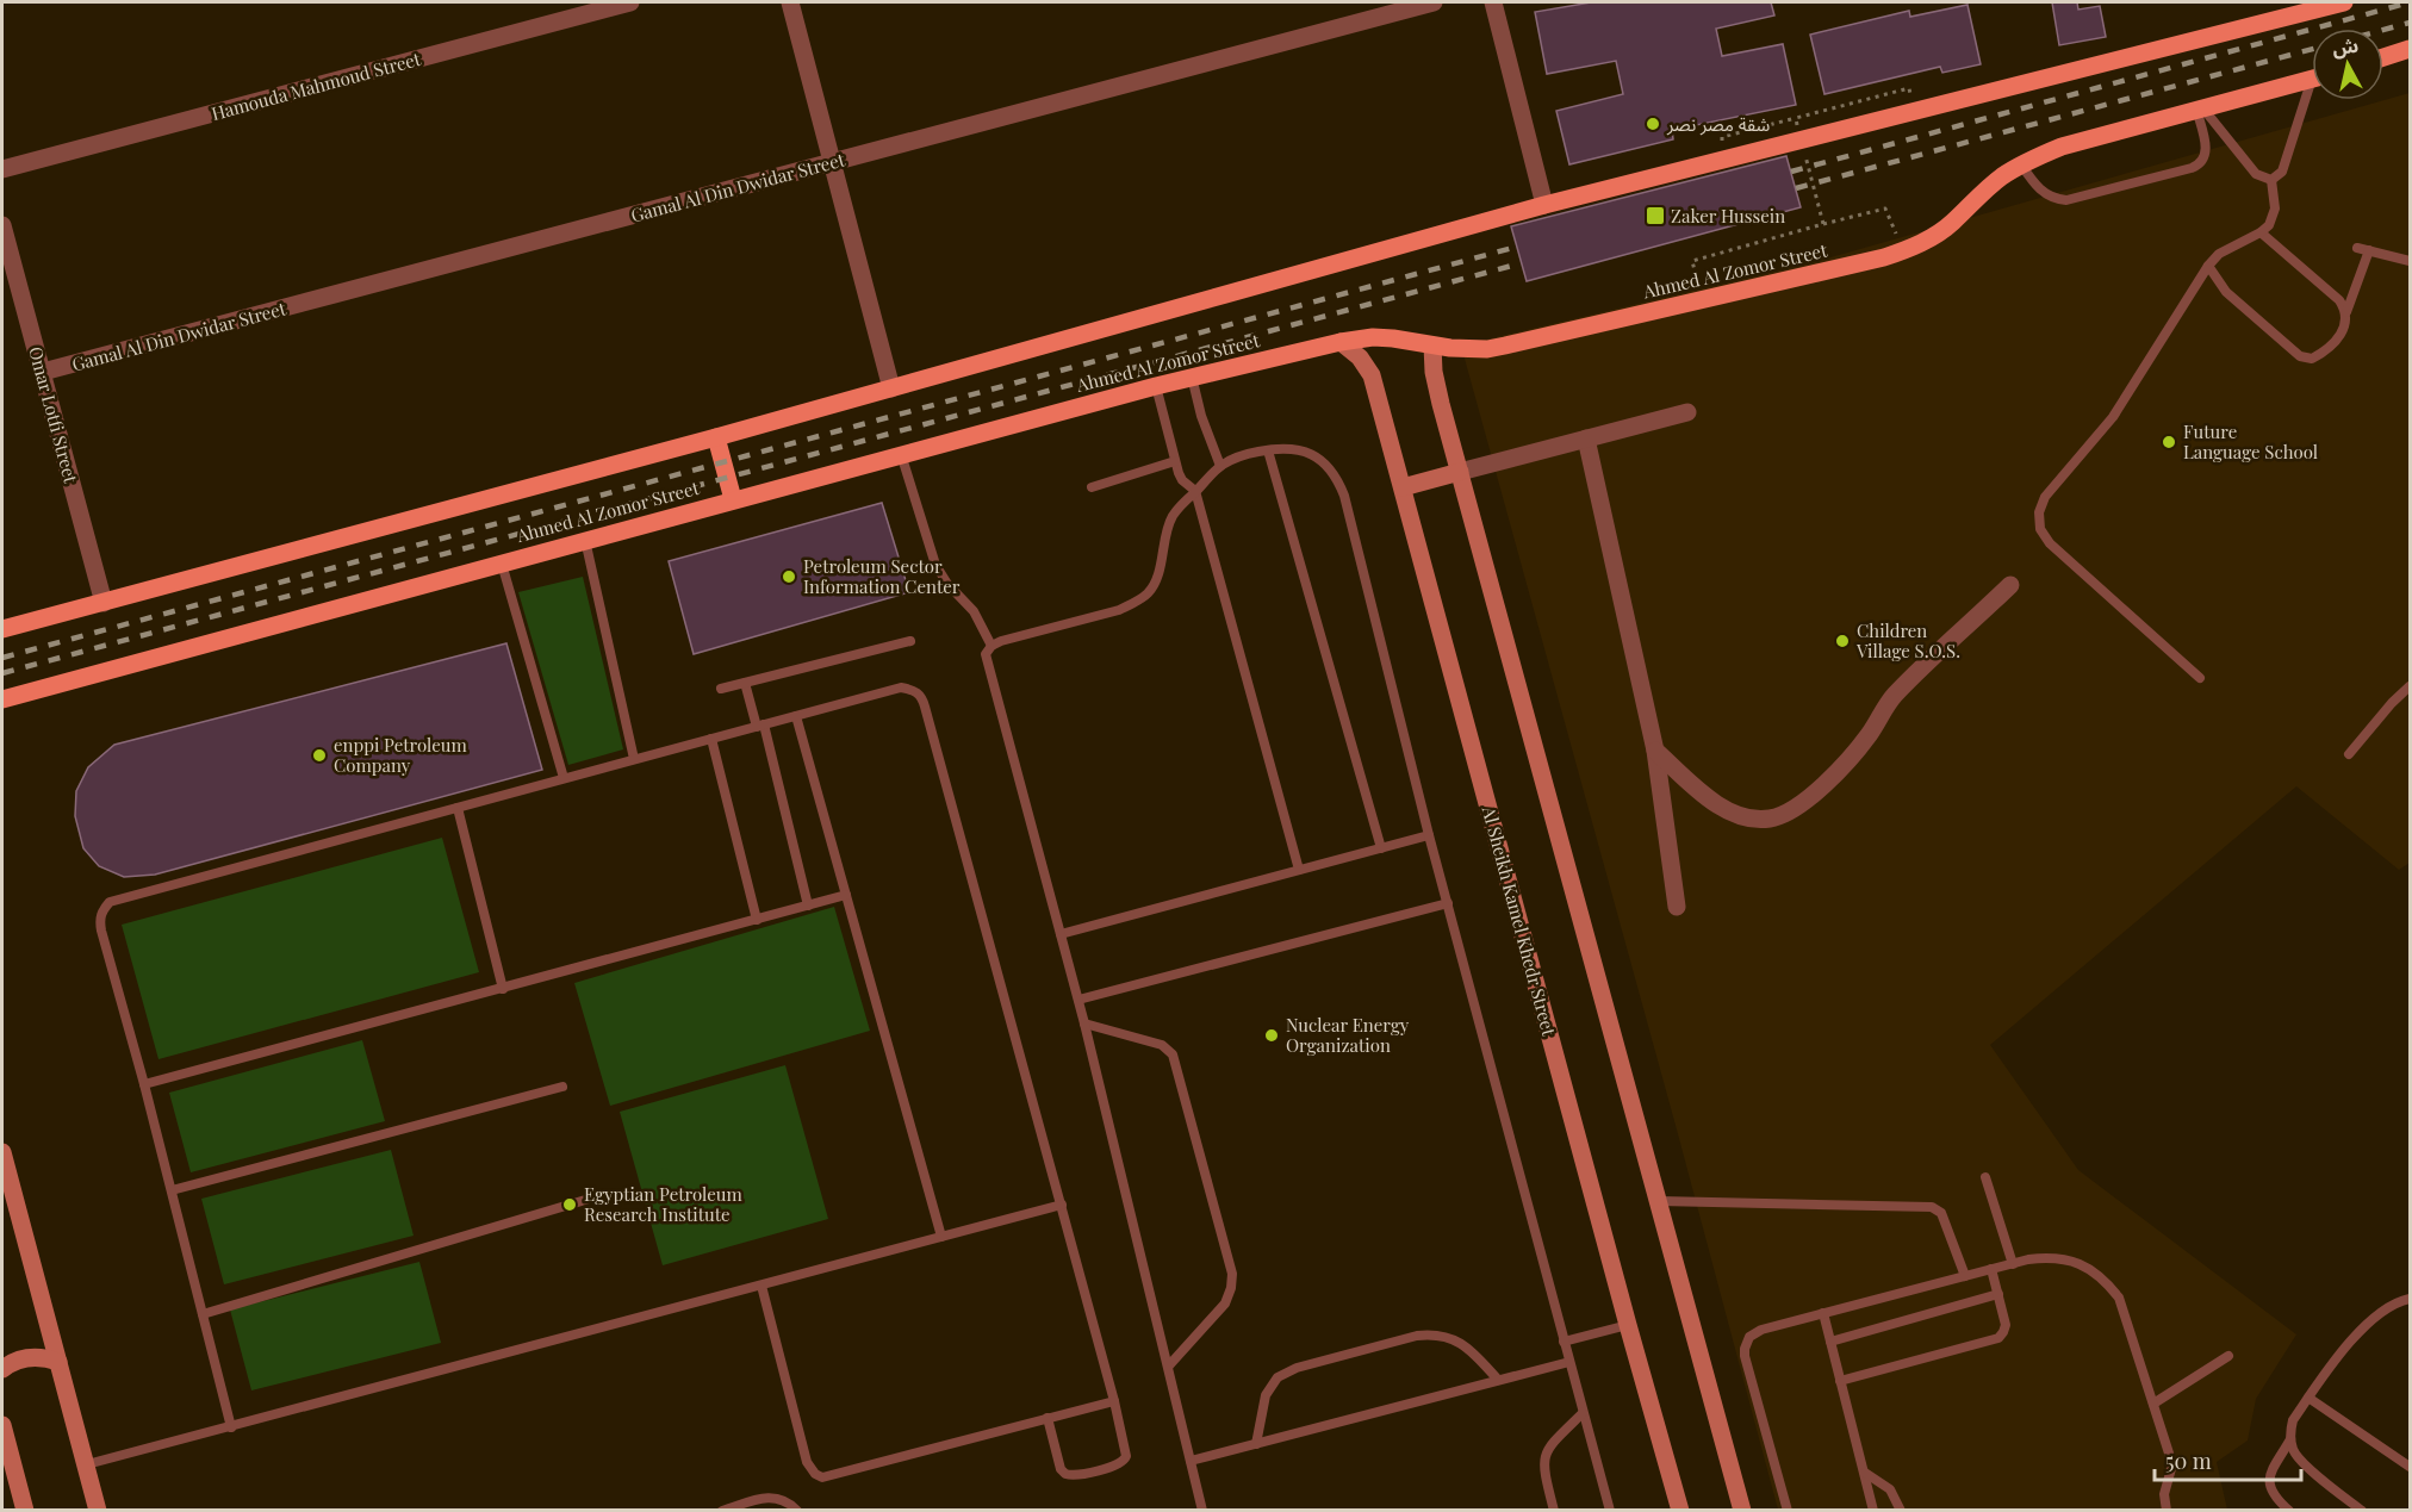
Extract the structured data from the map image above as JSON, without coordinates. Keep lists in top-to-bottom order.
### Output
{
  "streets": {
    "main road": ["Ahmed Al Zomor Street", "Al Sheikh Kamel Khedr Street"],
    "street": ["Hamouda Mahmoud Street", "Gamal Al Din Dwidar Street", "Omar Lotfi Street"]
  },
  "crossings": [
    ["Gamal Al Din Dwidar Street", "Omar Lotfi Street"],
    ["Ahmed Al Zomor Street", "Al Sheikh Kamel Khedr Street"]
  ],
  "places": {
    "other": [
      "شقة مصر نصر",
      "Future Language School",
      "Petroleum Sector Information Center",
      "Children Village S.O.S.",
      "enppi Petroleum Company",
      "Nuclear Energy Organization",
      "Egyptian Petroleum Research Institute"
    ],
    "transit": ["Zaker Hussein"]
  },
  "scale_bar": "50 m",
  "north": "top"
}
